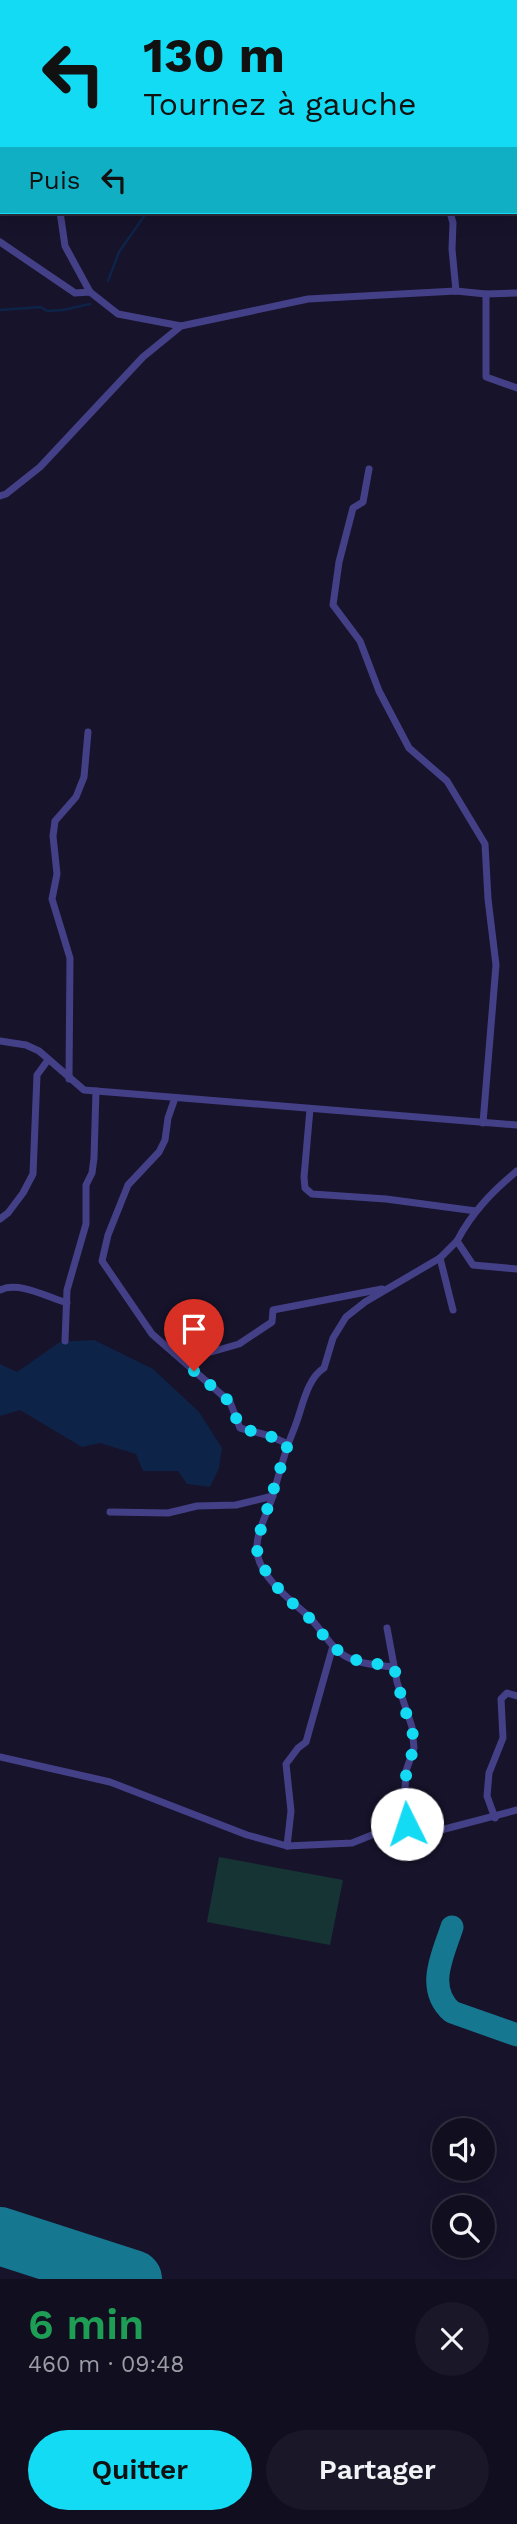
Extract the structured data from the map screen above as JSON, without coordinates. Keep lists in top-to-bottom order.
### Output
{
  "page": {
    "turn": ["130 m", "Tournez à gauche"],
    "then": "Puis",
    "heading": ["6 min", "460 m · 09:48"],
    "buttons": ["Quitter", "Partager"]
  }
}
